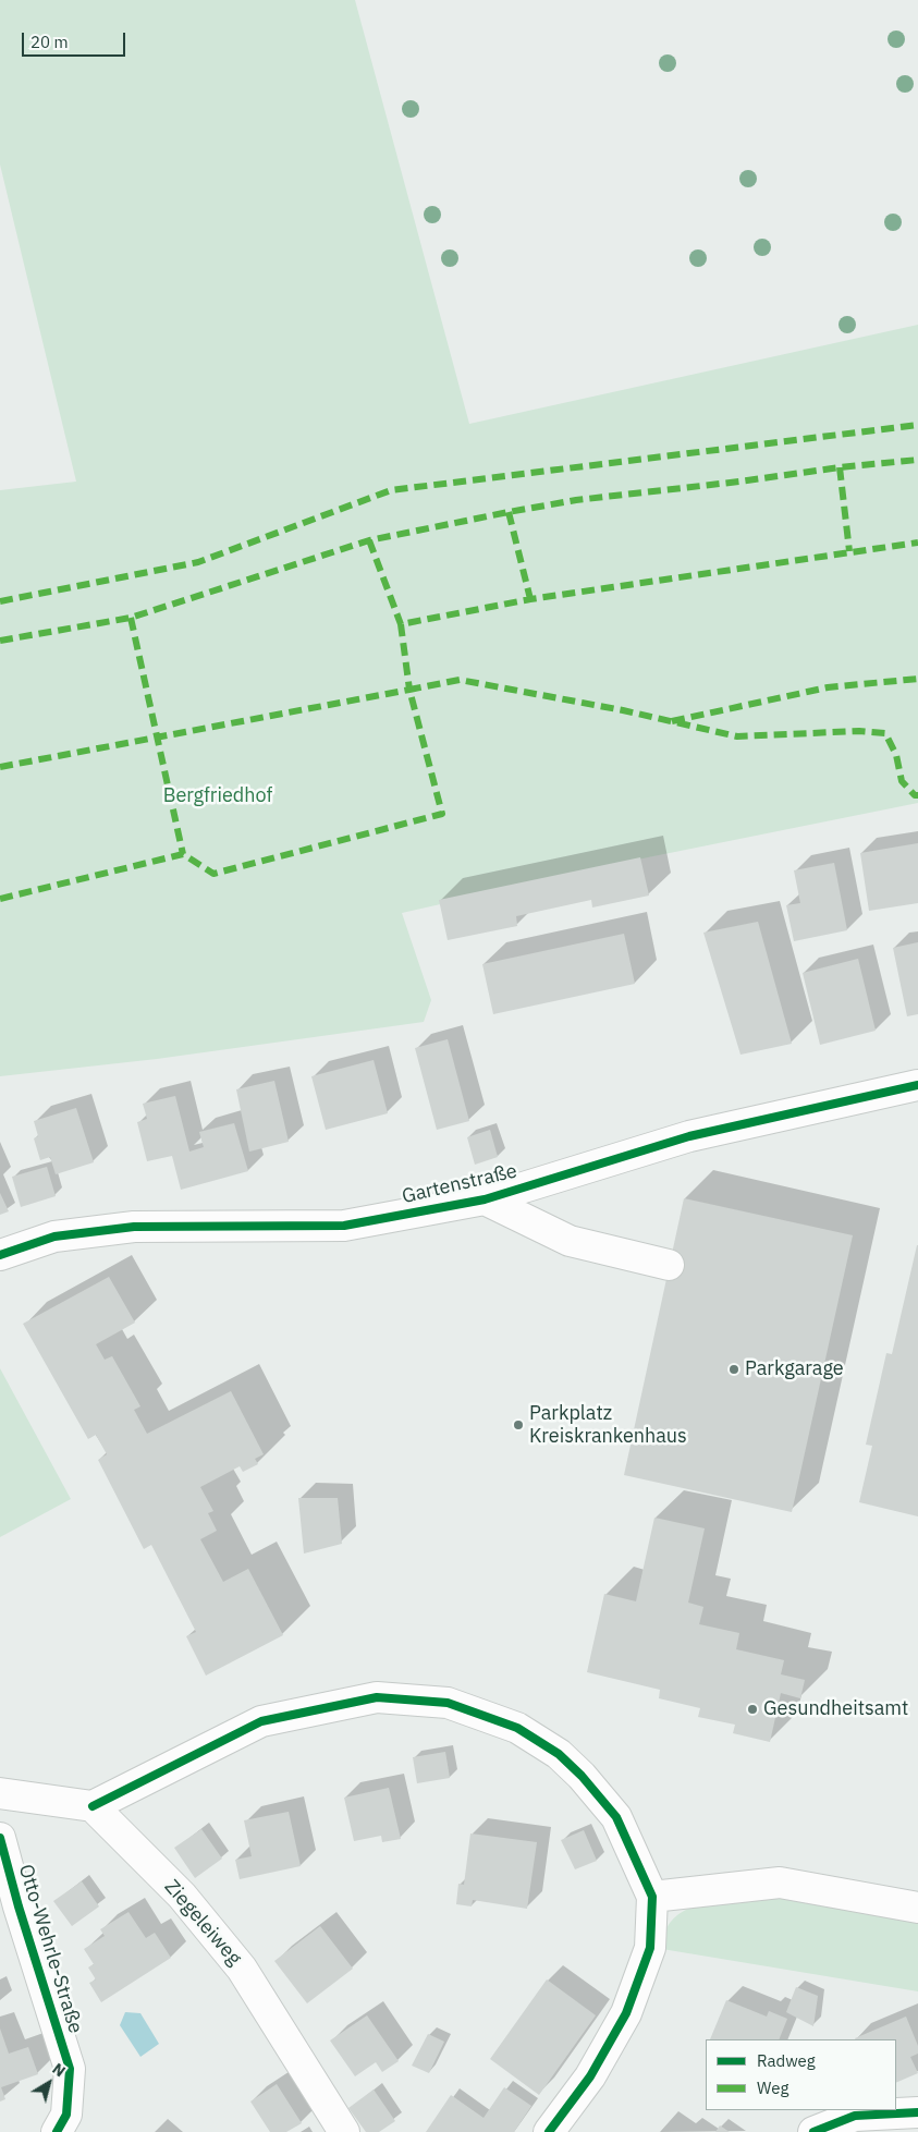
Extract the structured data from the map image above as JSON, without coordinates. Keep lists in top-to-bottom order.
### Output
{
  "streets": {
    "street": ["Gartenstraße", "Ziegeleiweg", "Otto-Wehrle-Straße"]
  },
  "parks": ["Bergfriedhof"],
  "places": ["Parkgarage", "Parkplatz Kreiskrankenhaus", "Gesundheitsamt"],
  "legend": ["Radweg", "Weg"],
  "scale_bar": "20 m",
  "north": "top right"
}
